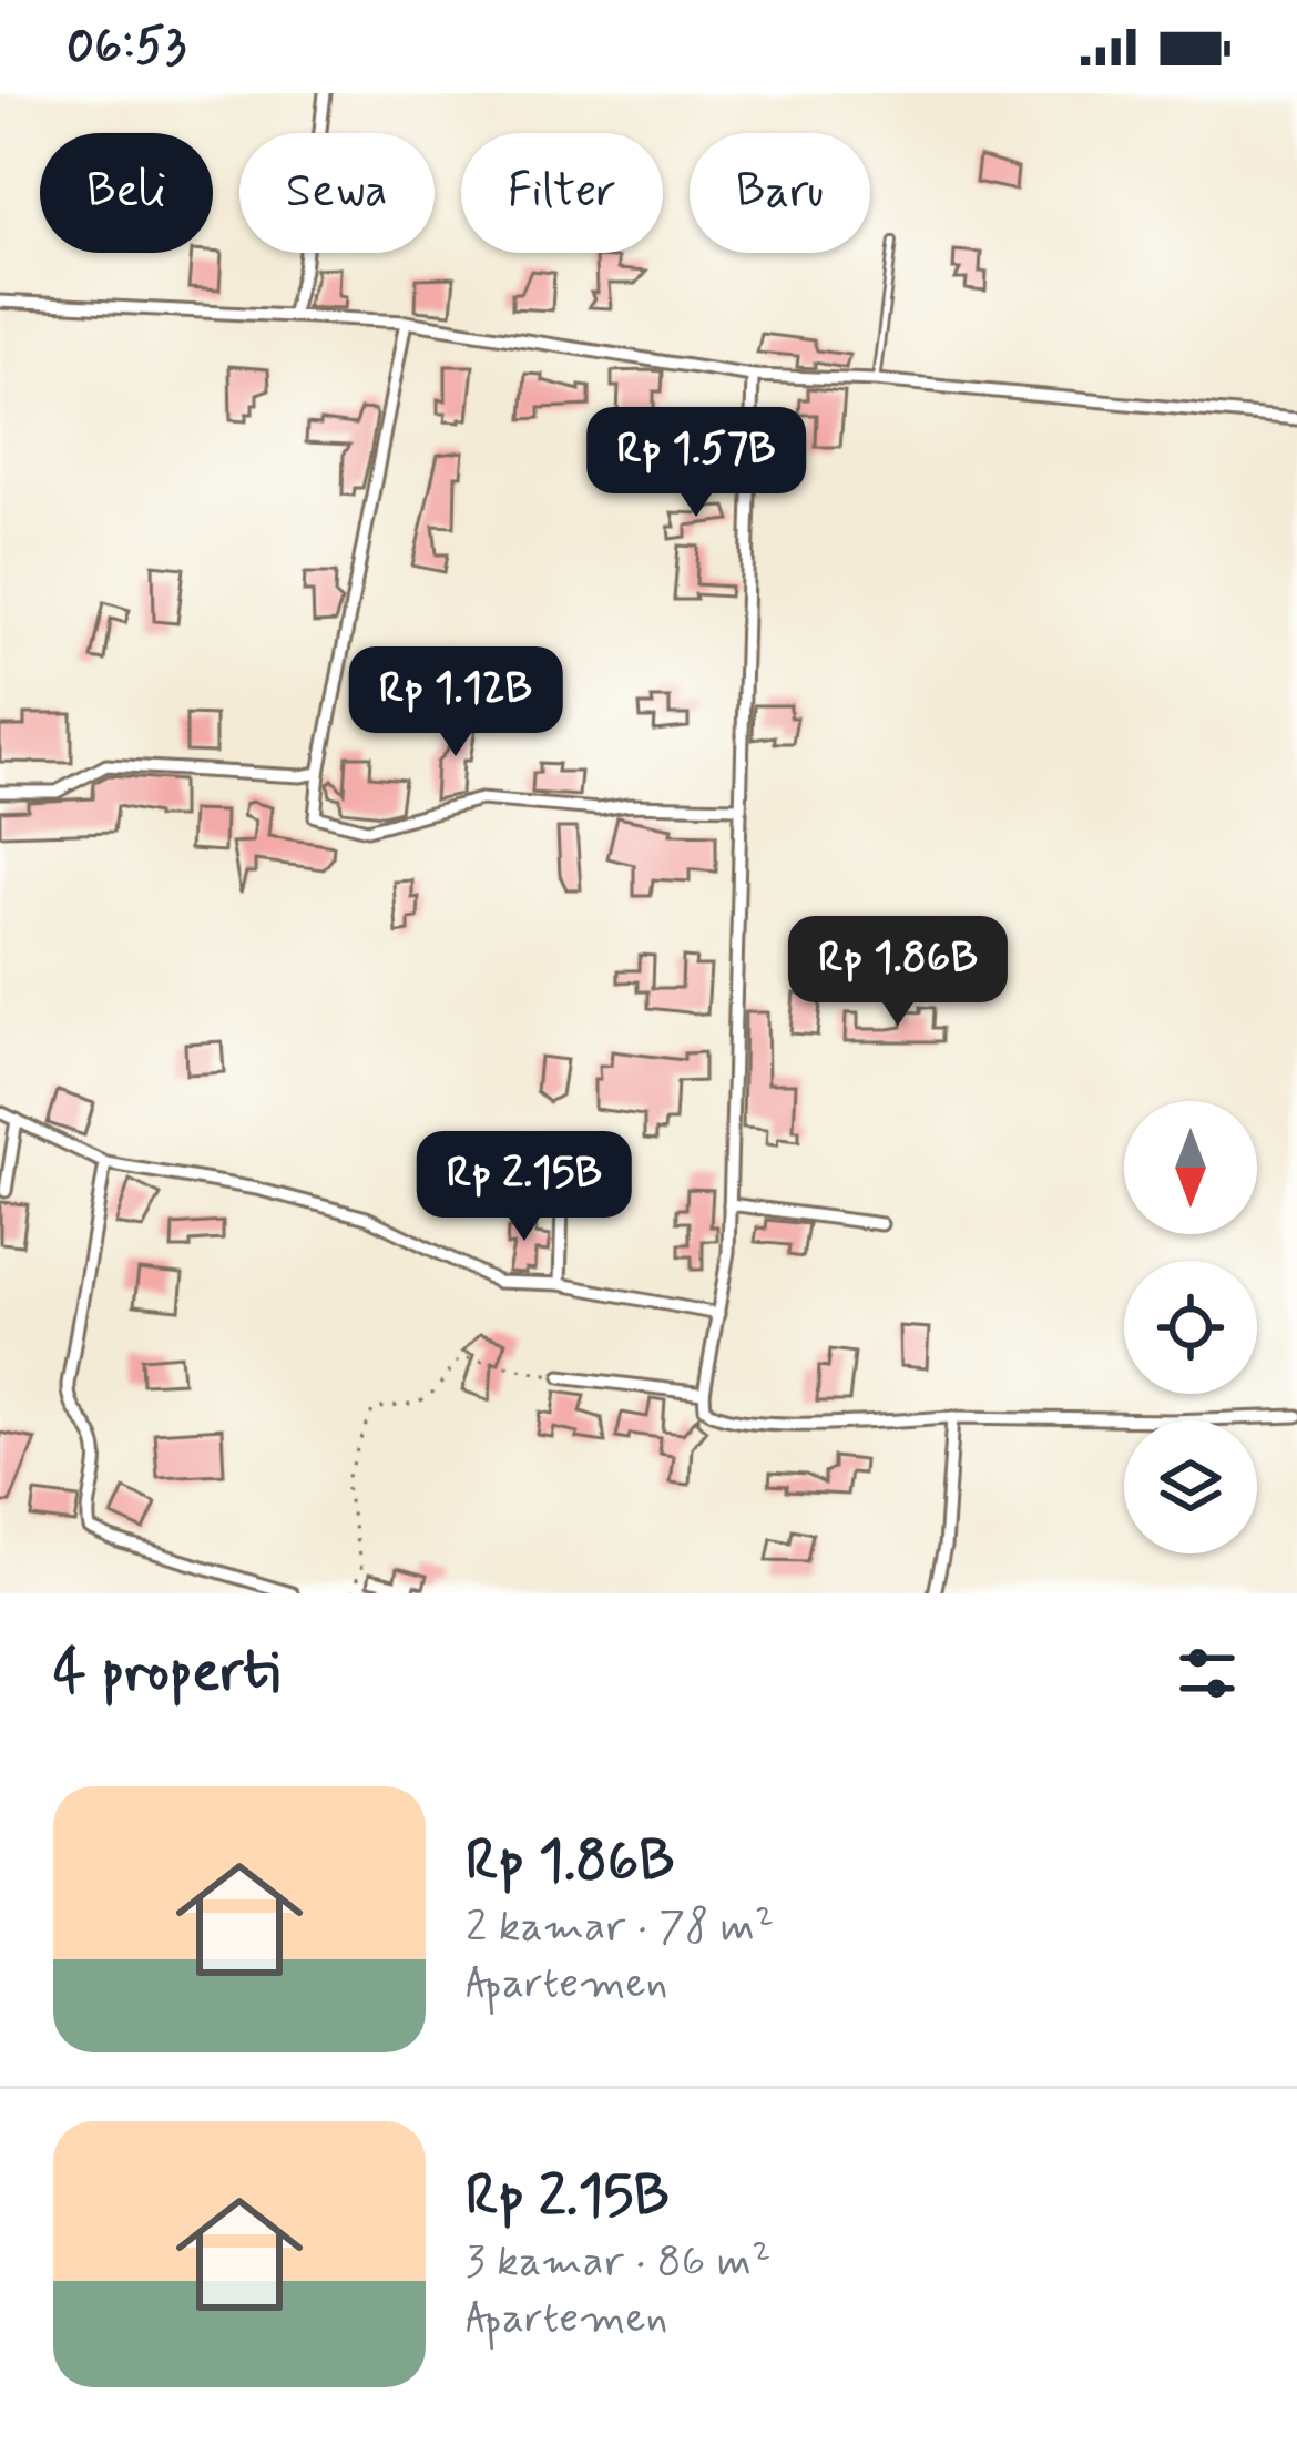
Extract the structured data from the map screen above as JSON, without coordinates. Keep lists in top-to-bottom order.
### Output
{
  "north": "bottom",
  "page": {
    "status": "06:53",
    "chip": [
      "Beli",
      "Sewa",
      "Filter",
      "Baru"
    ],
    "price": [
      "Rp 1.57B",
      "Rp 1.12B",
      "Rp 1.86B",
      "Rp 2.15B"
    ],
    "heading": "4 properti",
    "list": [
      {
        "name": "Rp 1.86B",
        "note": "2 kamar · 78 m² · Apartemen"
      },
      {
        "name": "Rp 2.15B",
        "note": "3 kamar · 86 m² · Apartemen"
      }
    ]
  }
}
